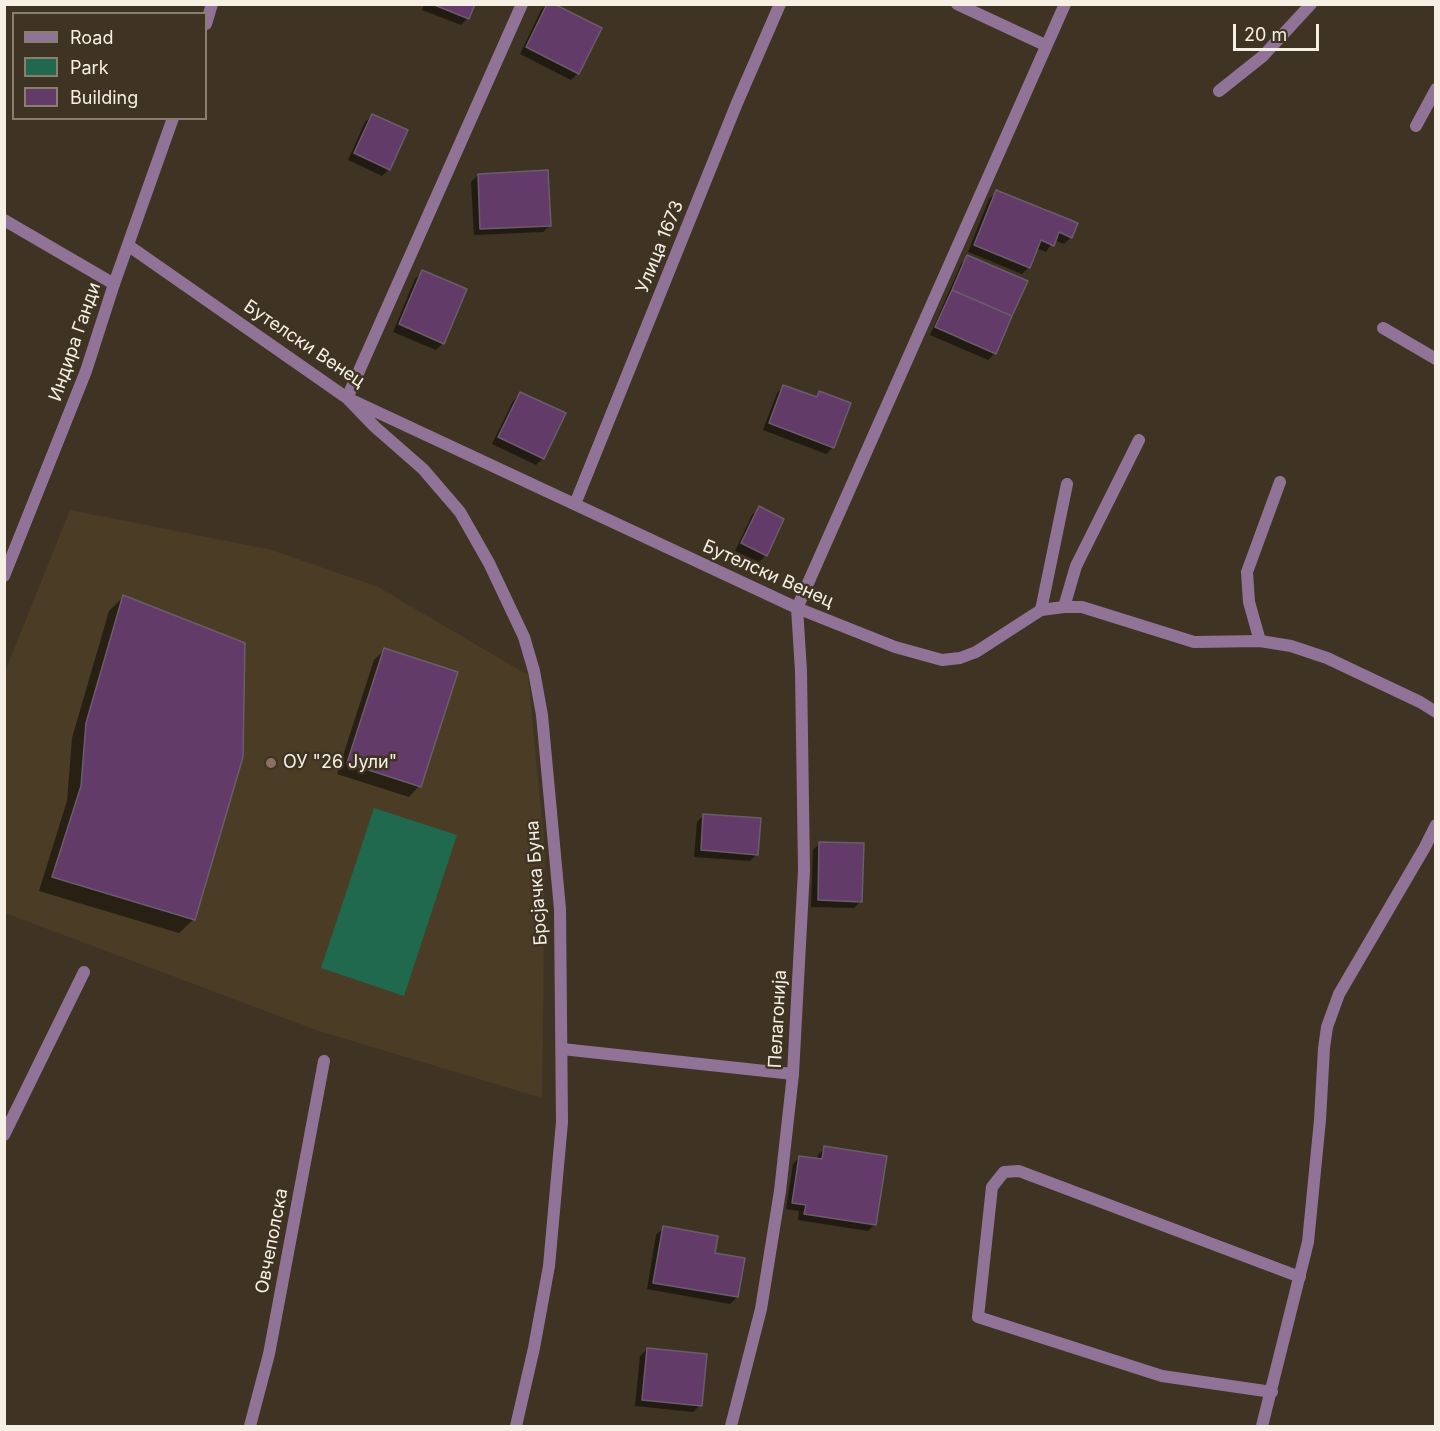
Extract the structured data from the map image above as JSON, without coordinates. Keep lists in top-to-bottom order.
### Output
{
  "streets": {
    "street": [
      "Улица 1673",
      "Индира Ганди",
      "Бутелски Венец",
      "Брсјачка Буна",
      "Пелагонија",
      "Овчеполска"
    ]
  },
  "crossings": [
    ["Улица 1673", "Бутелски Венец"],
    ["Индира Ганди", "Бутелски Венец"],
    ["Бутелски Венец", "Брсјачка Буна"],
    ["Бутелски Венец", "Пелагонија"]
  ],
  "places": ["ОУ \"26 Јули\""],
  "legend": ["Road", "Park", "Building"],
  "scale_bar": "20 m"
}
